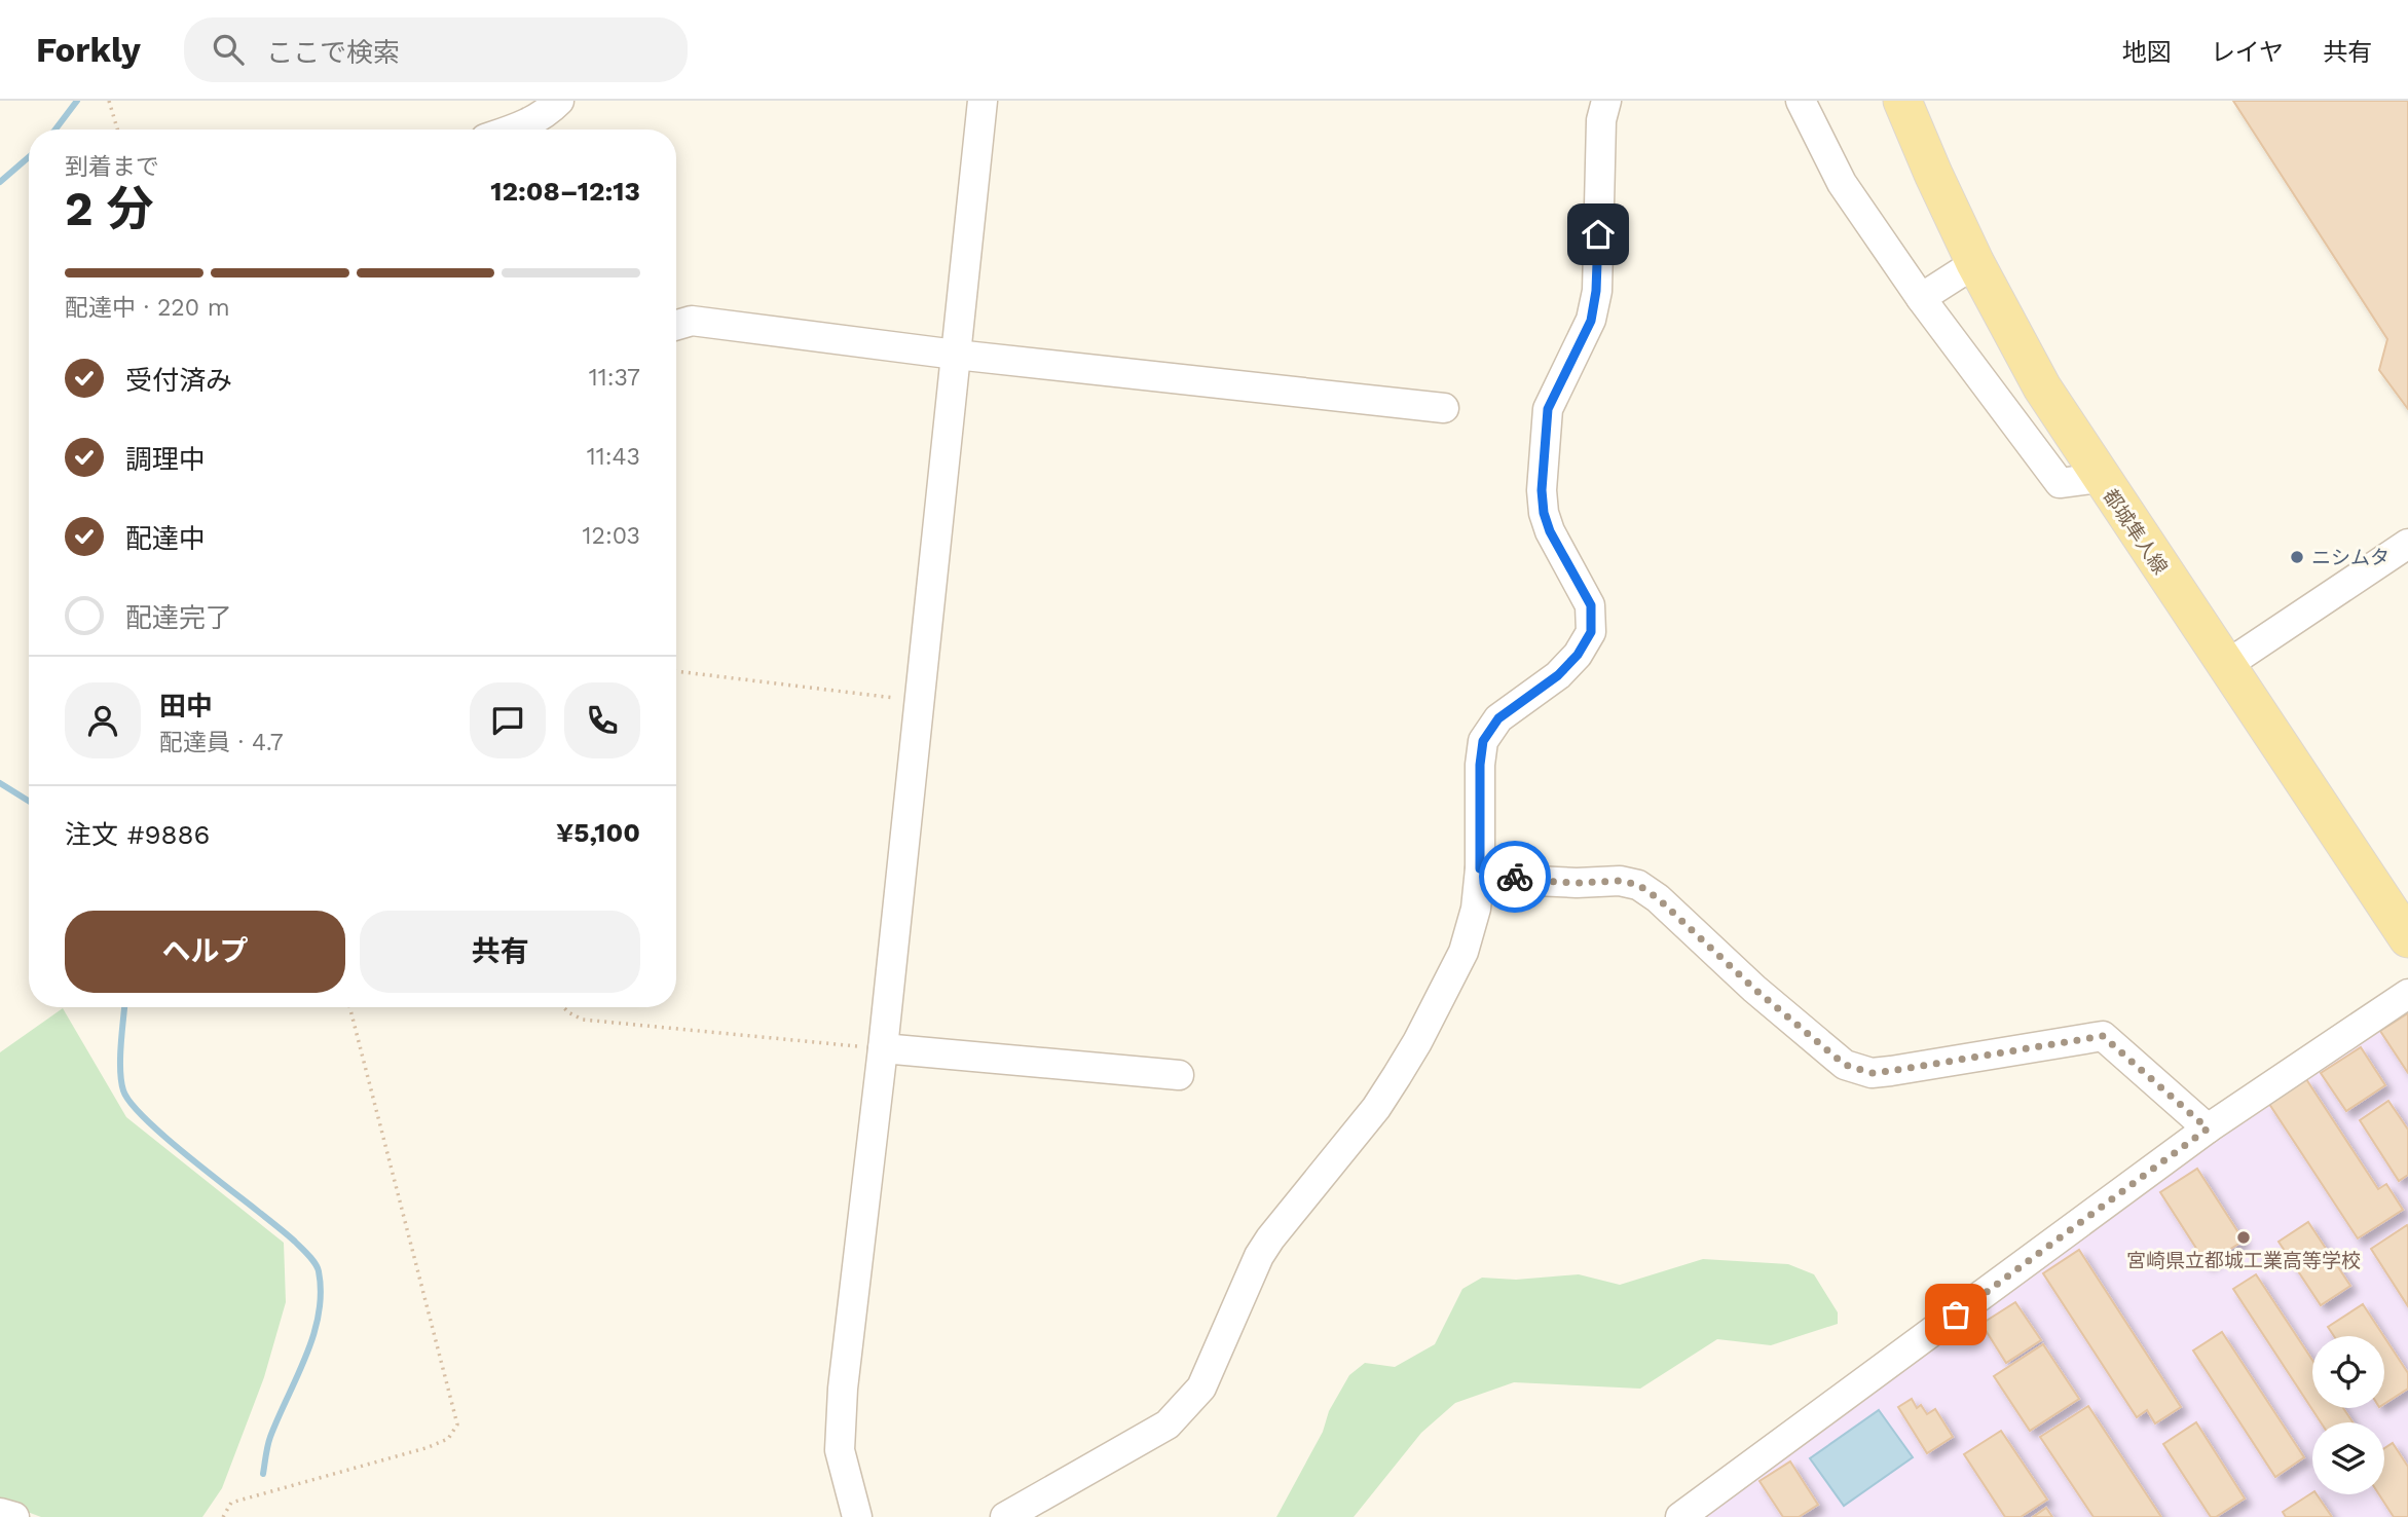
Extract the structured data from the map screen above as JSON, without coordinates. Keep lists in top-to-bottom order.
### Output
{
  "streets": {
    "main road": ["都城隼人線"]
  },
  "places": ["ニシムタ", "宮崎県立都城工業高等学校"],
  "page": {
    "header": "Forkly",
    "search": "ここで検索",
    "nav": ["地図", "レイヤ", "共有"],
    "heading": ["2 分", "到着まで", "12:08–12:13"],
    "panel": [
      "田中",
      "配達員 · 4.7",
      "注文 #9886",
      "¥5,100"
    ],
    "bar": "配達中 · 220 m",
    "list": [
      ["受付済み", "11:37"],
      ["調理中", "11:43"],
      ["配達中", "12:03"],
      "配達完了"
    ],
    "buttons": ["ヘルプ", "共有"]
  }
}
